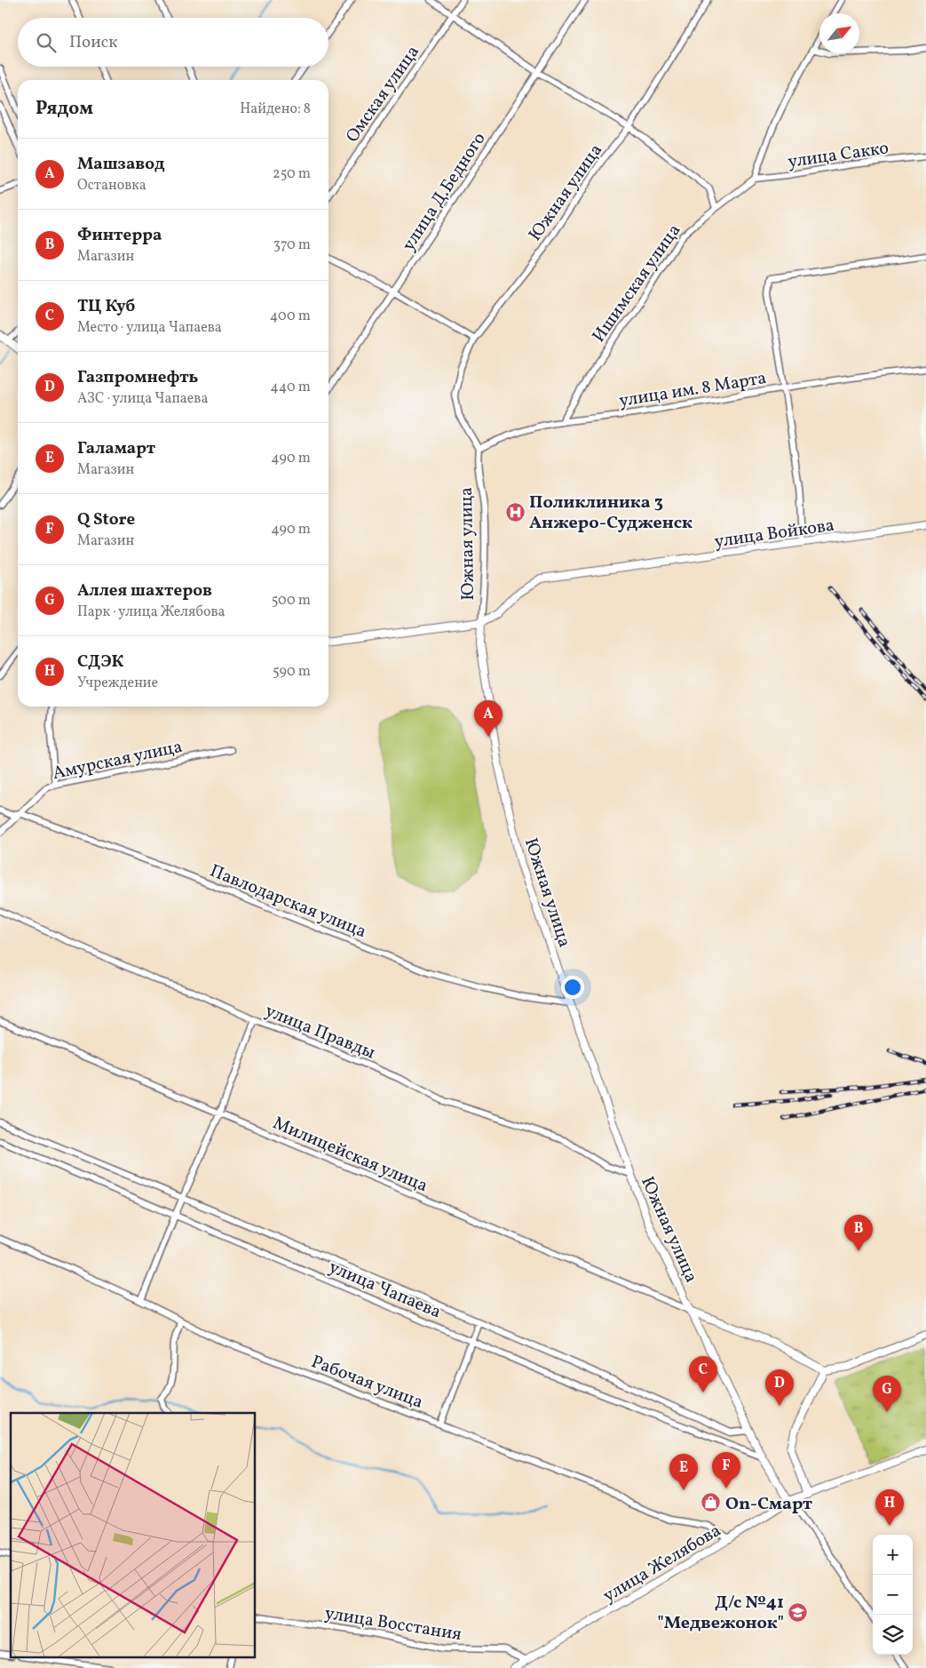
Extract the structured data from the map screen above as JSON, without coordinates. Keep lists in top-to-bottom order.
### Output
{
  "streets": {
    "street": [
      "Омская улица",
      "улица Сакко",
      "улица Д.Бедного",
      "Южная улица",
      "Ишимская улица",
      "улица им. 8 Марта",
      "улица Войкова",
      "Амурская улица",
      "Павлодарская улица",
      "улица Правды",
      "Милицейская улица",
      "улица Чапаева",
      "Рабочая улица",
      "улица Желябова",
      "улица Восстания"
    ]
  },
  "crossings": [
    ["улица Сакко", "Ишимская улица"],
    ["Южная улица", "улица им. 8 Марта"],
    ["Южная улица", "улица Войкова"],
    ["Южная улица", "Павлодарская улица"],
    ["Южная улица", "улица Правды"],
    ["Южная улица", "Милицейская улица"],
    ["Южная улица", "улица Чапаева"],
    ["Южная улица", "улица Желябова"],
    ["Ишимская улица", "улица им. 8 Марта"],
    ["Амурская улица", "Павлодарская улица"],
    ["Рабочая улица", "улица Желябова"],
    ["улица Желябова", "улица Восстания"]
  ],
  "places": {
    "hospital": ["Поликлиника 3 Анжеро-Судженск"],
    "shop": ["On-Смарт"],
    "school or university": ["Д/с №41 \"Медвежонок\""]
  },
  "north": "top right",
  "page": {
    "search": "Поиск",
    "heading": ["Рядом", "Найдено: 8"],
    "list": [
      {
        "mark": "A",
        "name": "Машзавод",
        "note": "Остановка",
        "value": "250 m"
      },
      {
        "mark": "B",
        "name": "Финтерра",
        "note": "Магазин",
        "value": "370 m"
      },
      {
        "mark": "C",
        "name": "ТЦ Куб",
        "note": "Место · улица Чапаева",
        "value": "400 m"
      },
      {
        "mark": "D",
        "name": "Газпромнефть",
        "note": "АЗС · улица Чапаева",
        "value": "440 m"
      },
      {
        "mark": "E",
        "name": "Галамарт",
        "note": "Магазин",
        "value": "490 m"
      },
      {
        "mark": "F",
        "name": "Q Store",
        "note": "Магазин",
        "value": "490 m"
      },
      {
        "mark": "G",
        "name": "Аллея шахтеров",
        "note": "Парк · улица Желябова",
        "value": "500 m"
      },
      {
        "mark": "H",
        "name": "СДЭК",
        "note": "Учреждение",
        "value": "590 m"
      }
    ],
    "pins": [
      "A",
      "B",
      "C",
      "D",
      "G",
      "F",
      "E",
      "H"
    ],
    "map_buttons": ["+", "−"]
  }
}
